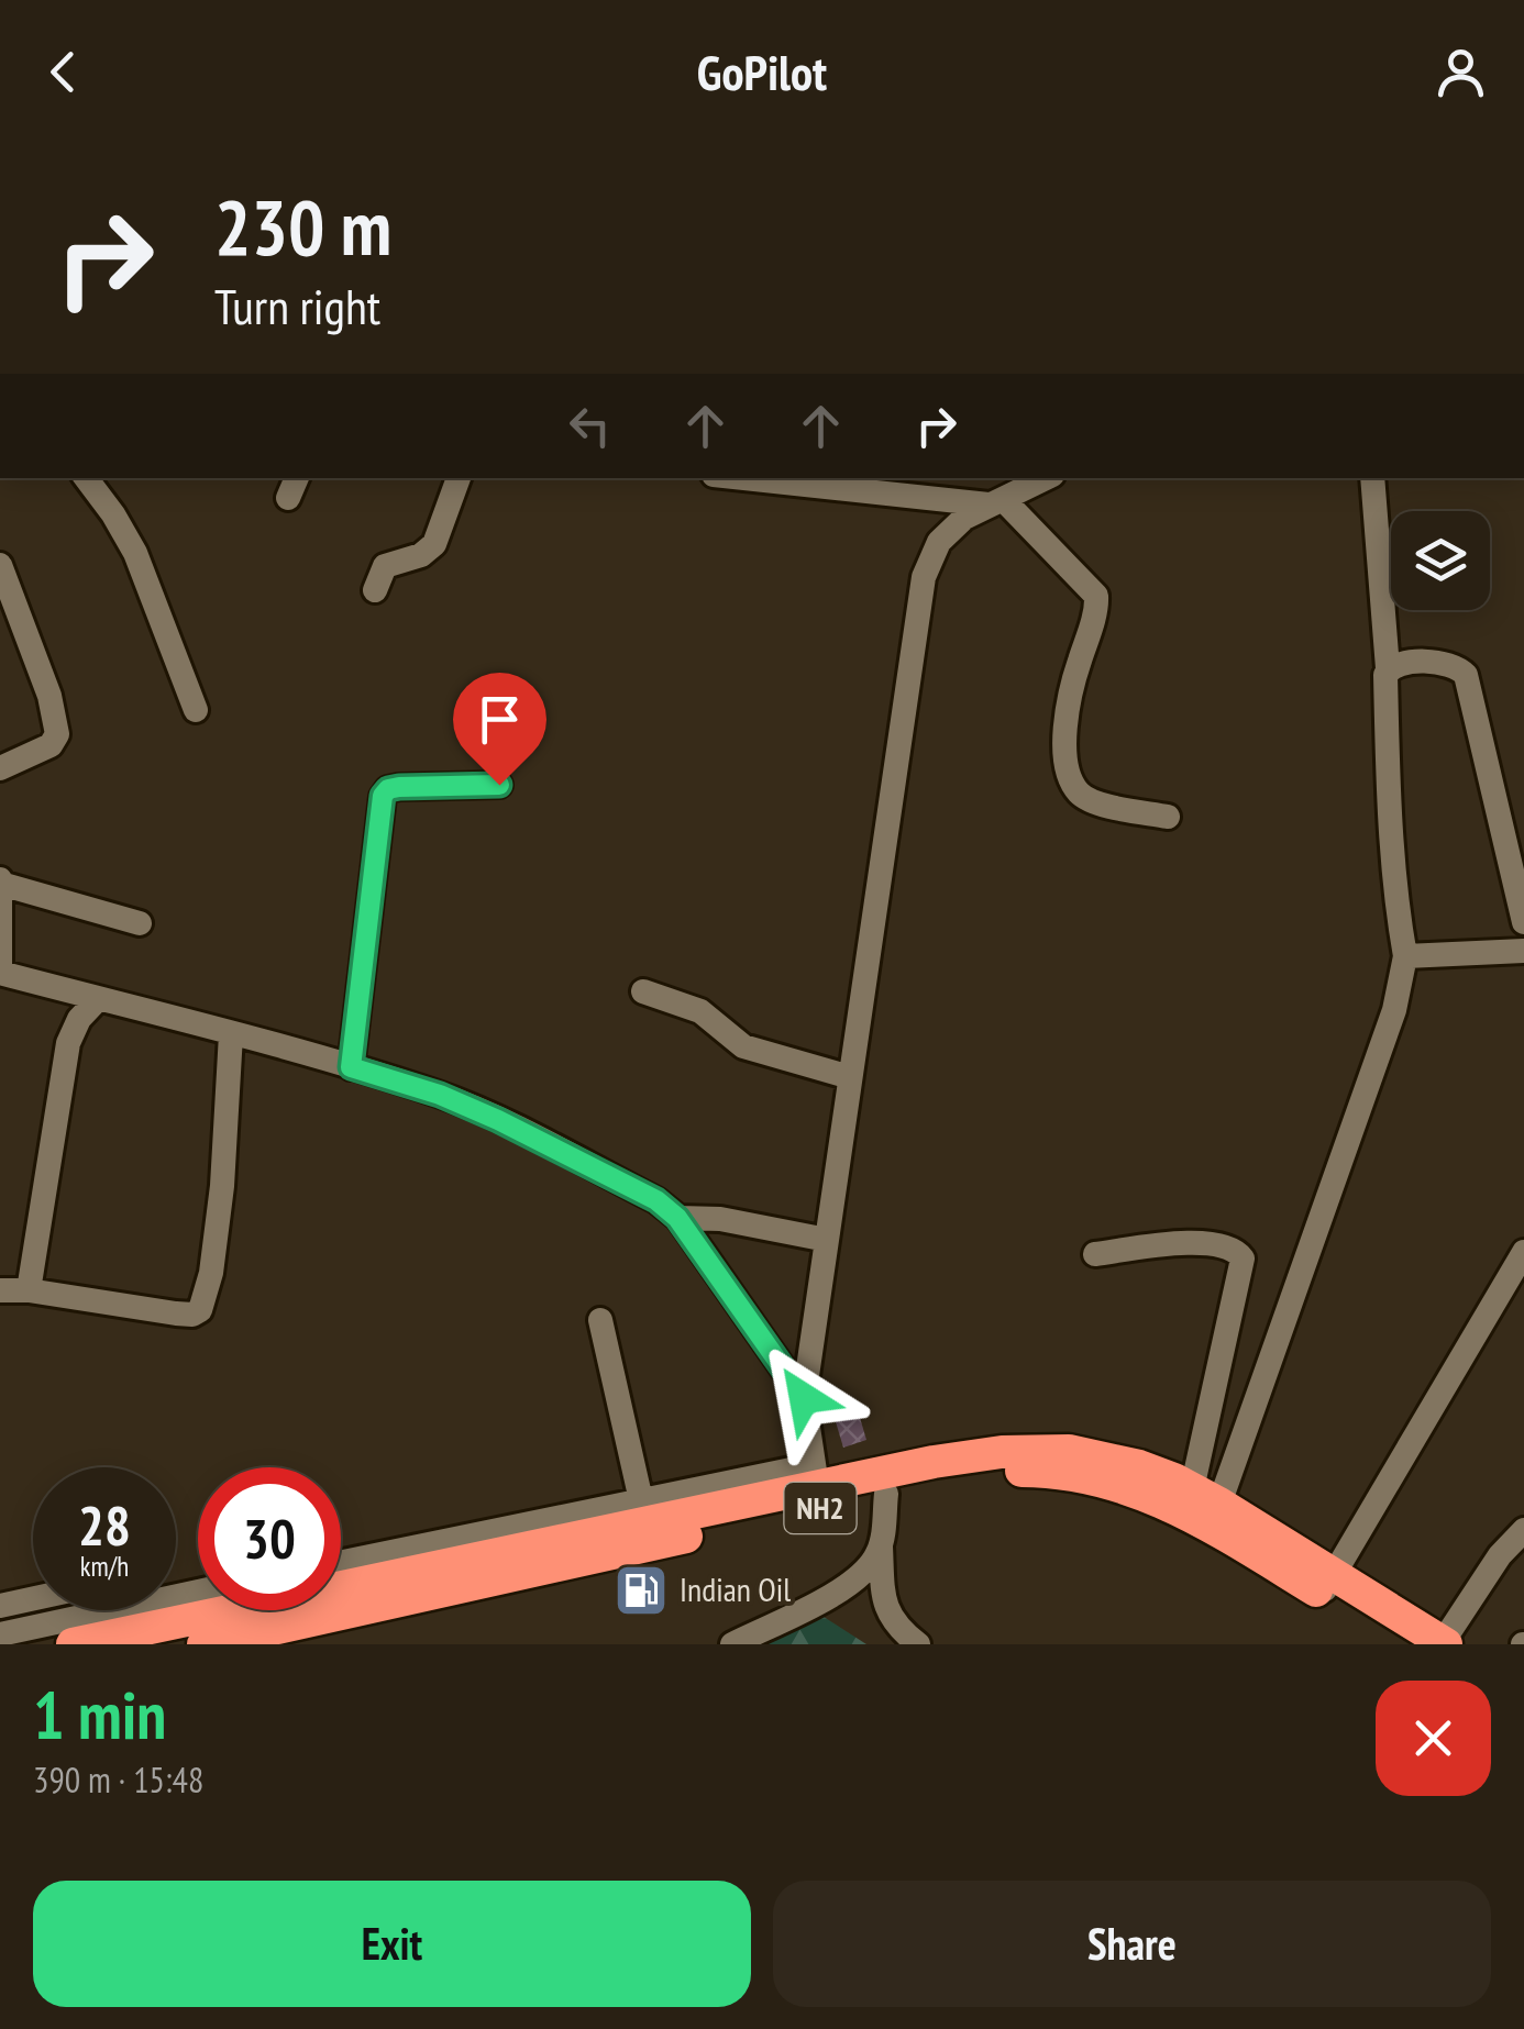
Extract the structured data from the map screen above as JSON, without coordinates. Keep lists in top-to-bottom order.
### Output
{
  "streets": {
    "highway": ["NH2"]
  },
  "places": {
    "fuel station": ["Indian Oil"]
  },
  "page": {
    "header": "GoPilot",
    "turn": ["230 m", "Turn right"],
    "speed": "28 km/h",
    "limit": "30",
    "heading": ["1 min", "390 m · 15:48"],
    "buttons": ["Exit", "Share"]
  }
}
